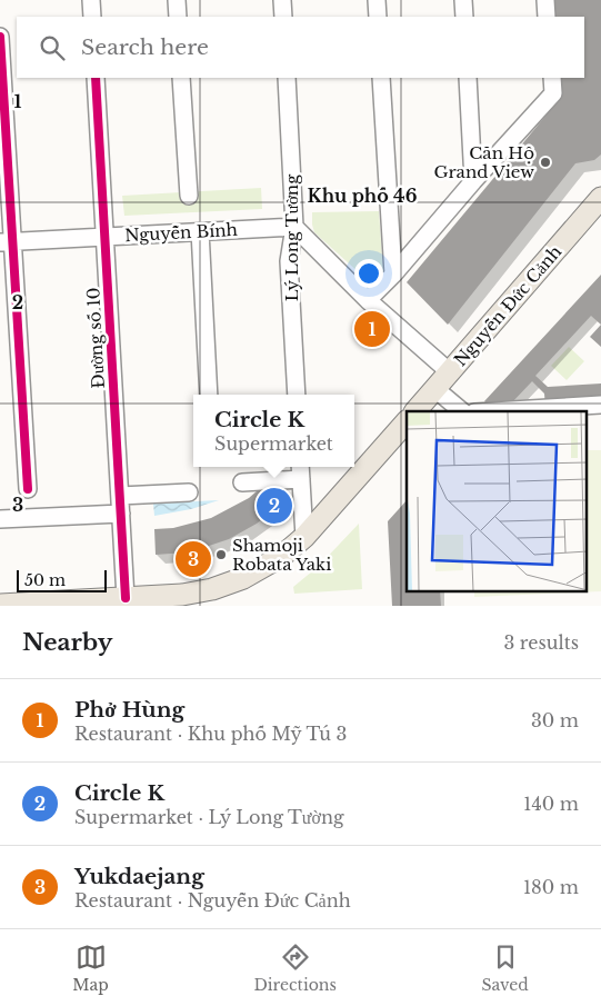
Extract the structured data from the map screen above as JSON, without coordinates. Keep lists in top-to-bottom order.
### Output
{
  "streets": {
    "main road": ["Nguyễn Đức Cảnh"],
    "street": ["Nguyễn Bính", "Lý Long Tường", "Đường số 10"]
  },
  "crossings": [
    ["Nguyễn Bính", "Lý Long Tường"],
    ["Nguyễn Bính", "Đường số 10"]
  ],
  "districts": ["Khu phố 46"],
  "places": ["Căn Hộ Grand View", "Shamoji Robata Yaki"],
  "scale_bar": "50 m",
  "page": {
    "search": "Search here",
    "pins": ["1", "2", "3"],
    "popup": ["Circle K", "Supermarket"],
    "scale": "50 m",
    "heading": ["Nearby", "3 results"],
    "list": [
      {
        "mark": "1",
        "name": "Phở Hùng",
        "note": "Restaurant · Khu phố Mỹ Tú 3",
        "value": "30 m"
      },
      {
        "mark": "2",
        "name": "Circle K",
        "note": "Supermarket · Lý Long Tường",
        "value": "140 m"
      },
      {
        "mark": "3",
        "name": "Yukdaejang",
        "note": "Restaurant · Nguyễn Đức Cảnh",
        "value": "180 m"
      }
    ],
    "nav": ["Map", "Directions", "Saved"]
  },
  "grid": {
    "rows": ["1", "2", "3"]
  }
}
